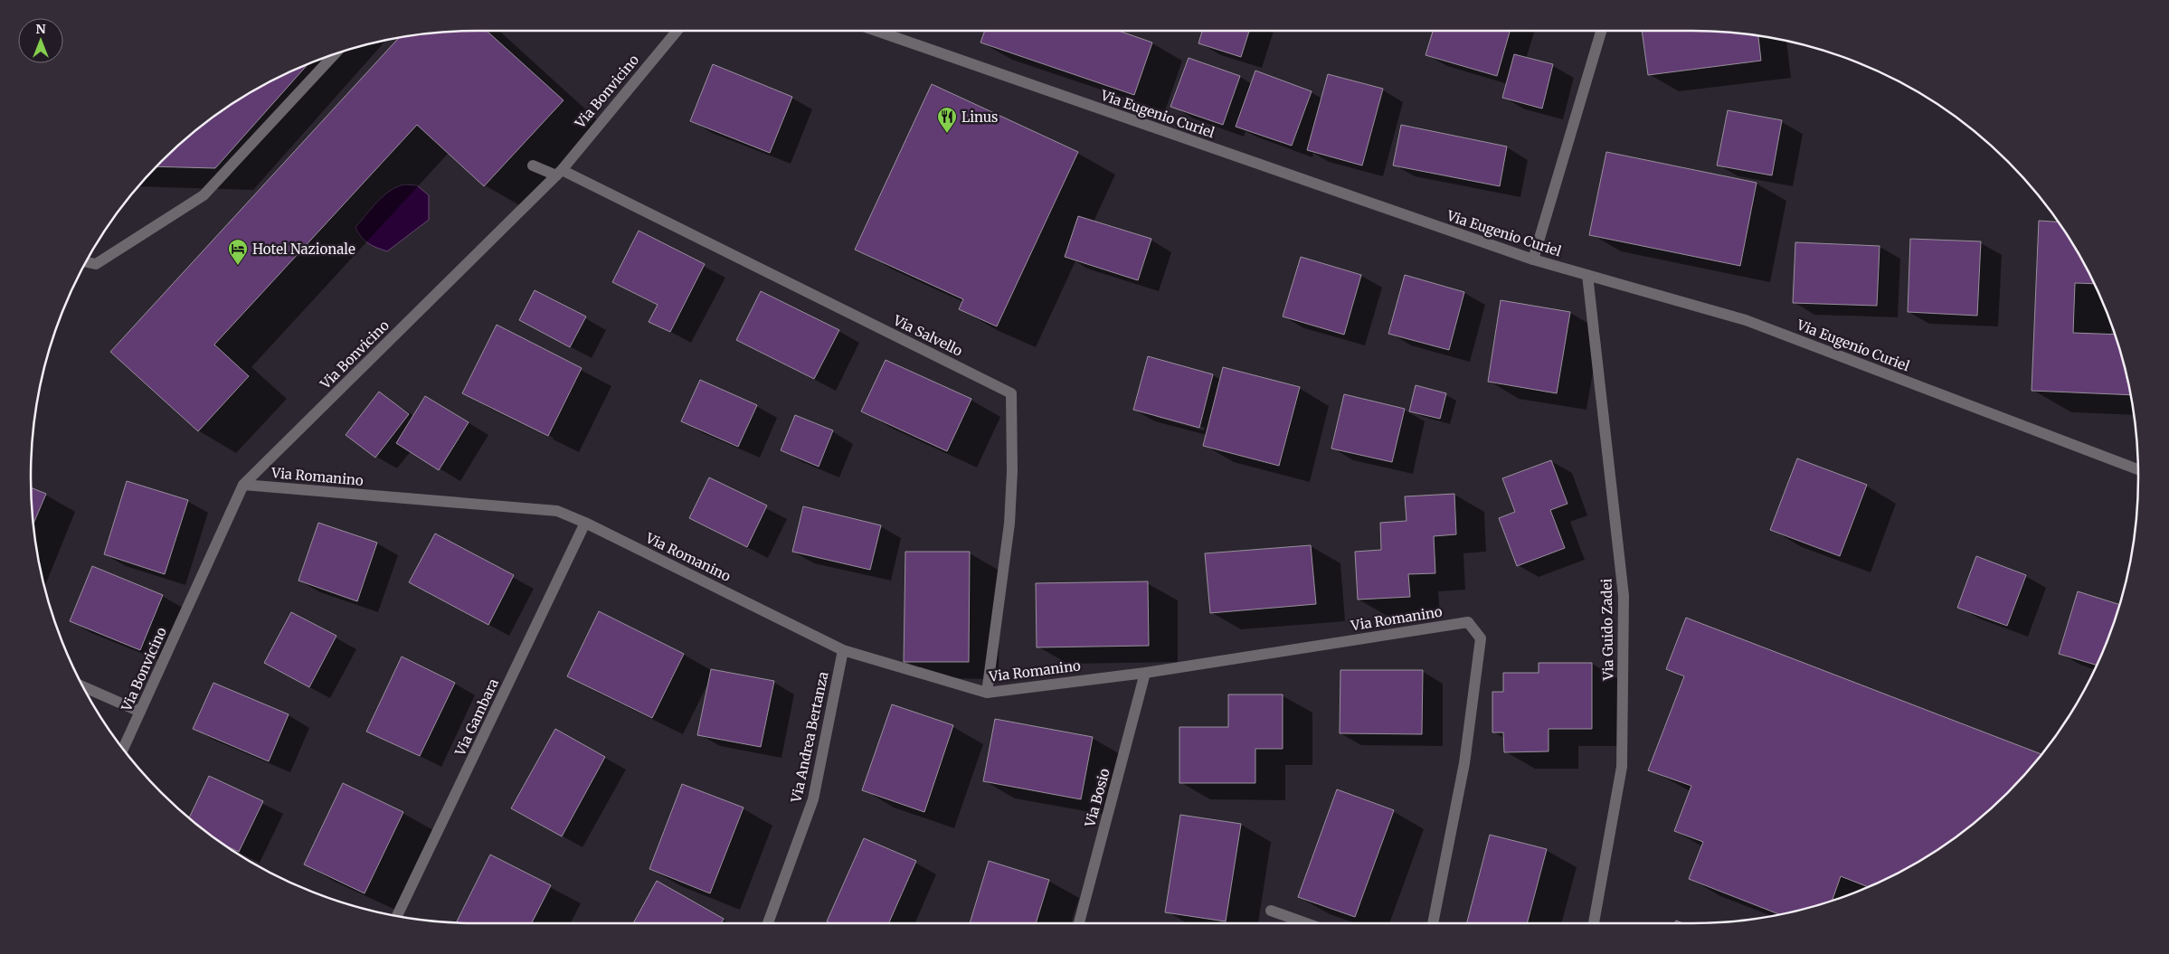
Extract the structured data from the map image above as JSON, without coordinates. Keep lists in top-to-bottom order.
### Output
{
  "streets": {
    "street": [
      "Via Bonvicino",
      "Via Eugenio Curiel",
      "Via Salvello",
      "Via Romanino",
      "Via Guido Zadei",
      "Via Gambara",
      "Via Andrea Bertanza",
      "Via Bosio"
    ]
  },
  "crossings": [
    ["Via Bonvicino", "Via Salvello"],
    ["Via Bonvicino", "Via Romanino"],
    ["Via Eugenio Curiel", "Via Guido Zadei"],
    ["Via Salvello", "Via Romanino"],
    ["Via Romanino", "Via Gambara"],
    ["Via Romanino", "Via Andrea Bertanza"],
    ["Via Romanino", "Via Bosio"]
  ],
  "places": {
    "restaurant": ["Linus"],
    "hotel": ["Hotel Nazionale"]
  },
  "north": "top"
}
